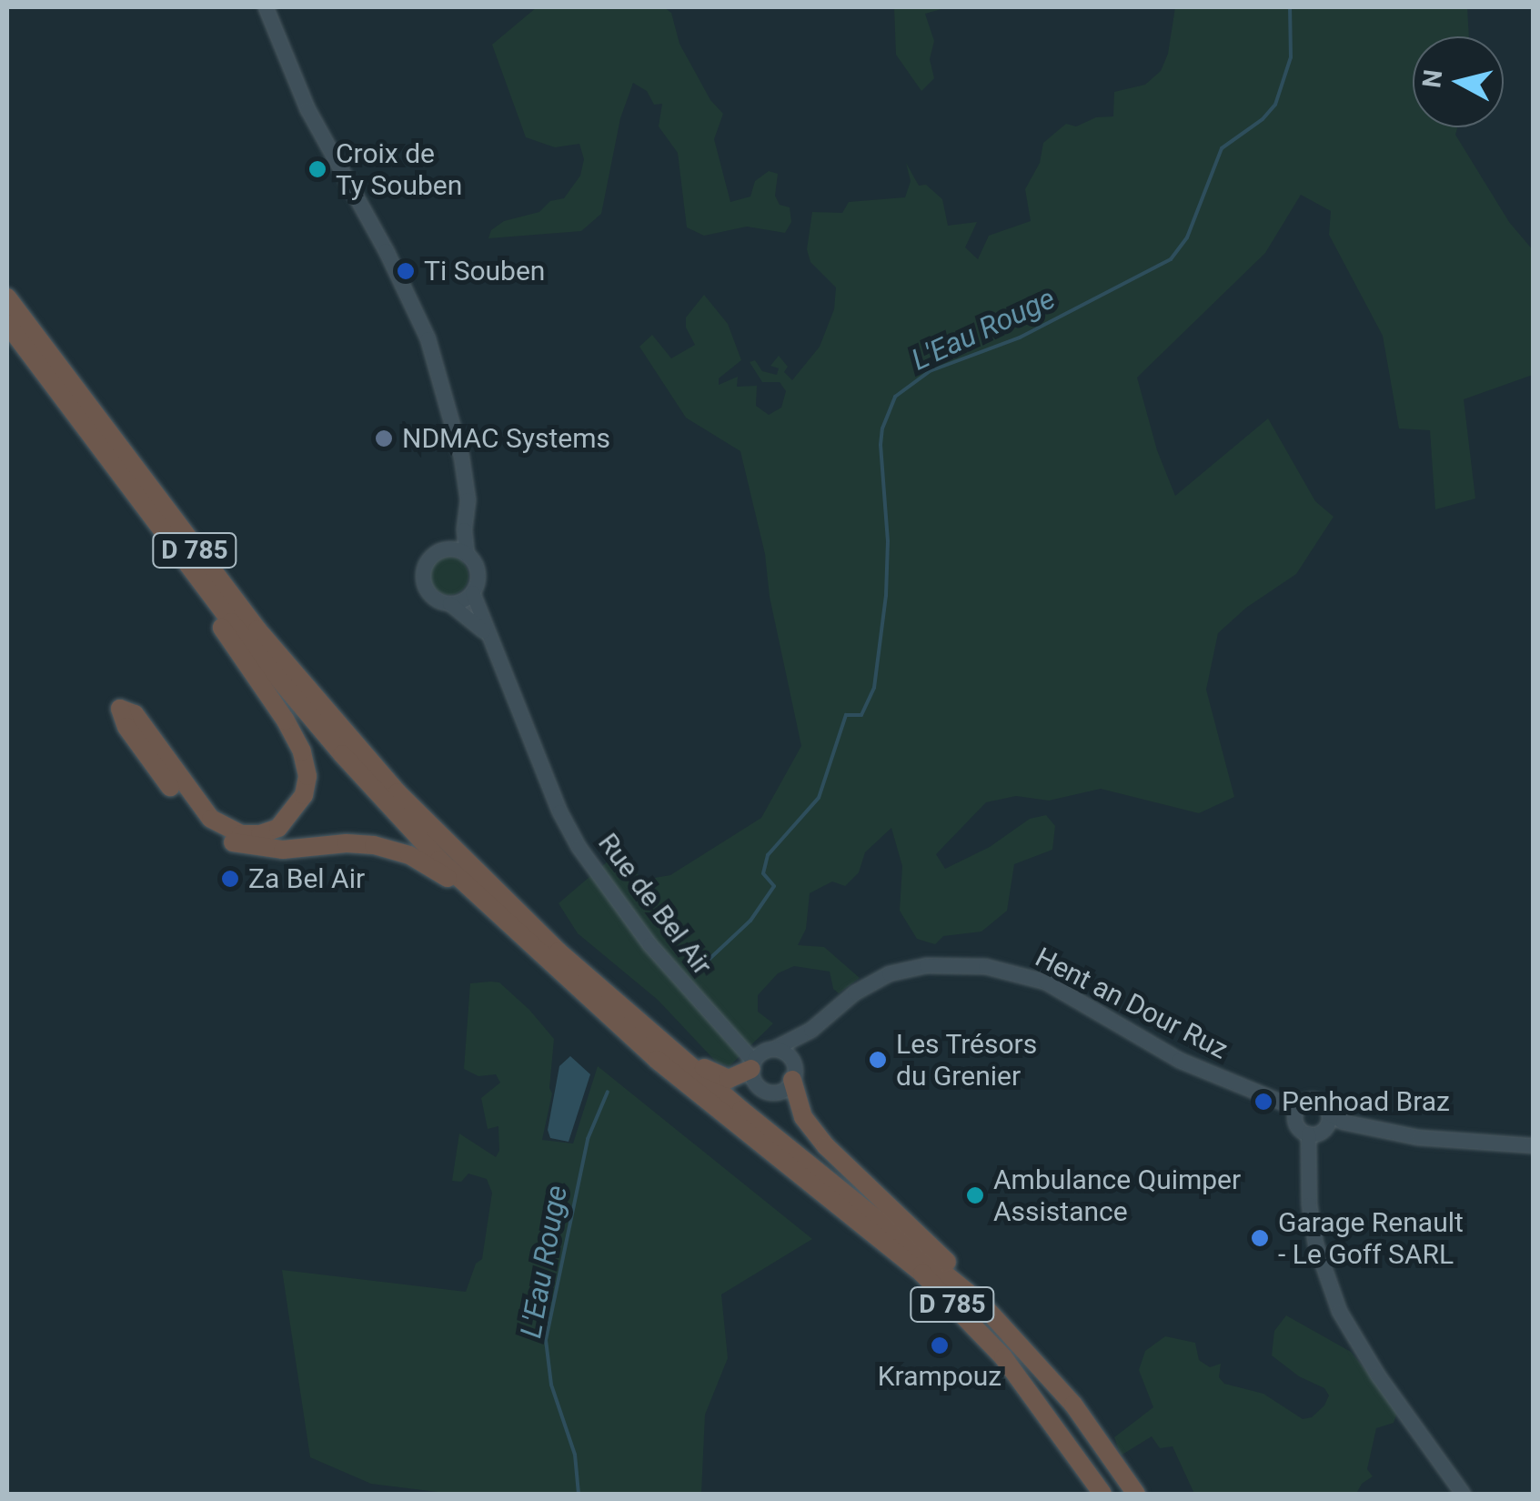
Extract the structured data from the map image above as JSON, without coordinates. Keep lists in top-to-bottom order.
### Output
{
  "streets": {
    "highway": ["D 785"],
    "street": ["Rue de Bel Air", "Hent an Dour Ruz"]
  },
  "crossings": [
    ["Rue de Bel Air", "Hent an Dour Ruz"]
  ],
  "water": ["L'Eau Rouge"],
  "places": [
    "Croix de Ty Souben",
    "Ti Souben",
    "NDMAC Systems",
    "Za Bel Air",
    "Les Trésors du Grenier",
    "Penhoad Braz",
    "Ambulance Quimper Assistance",
    "Garage Renault - Le Goff SARL",
    "Krampouz"
  ],
  "north": "left"
}
